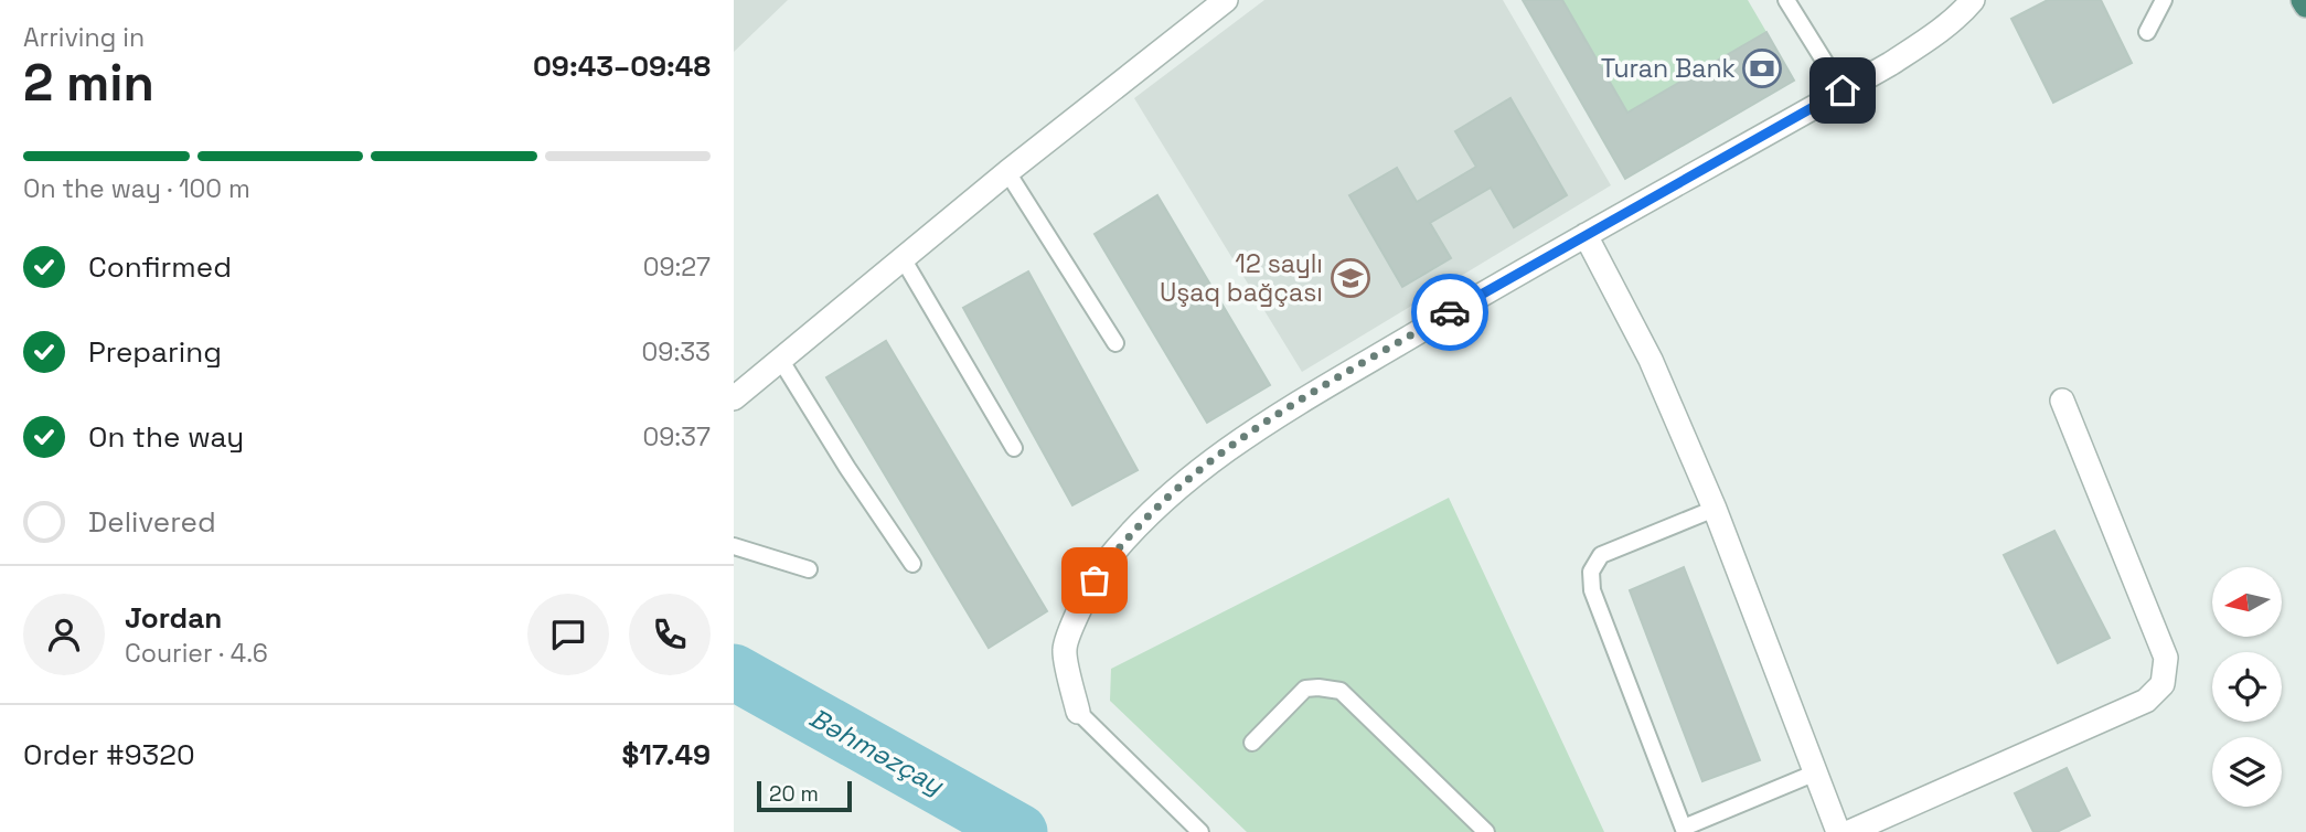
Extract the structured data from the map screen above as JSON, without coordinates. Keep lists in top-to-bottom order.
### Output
{
  "water": ["Bəhməzçay"],
  "places": {
    "bank": ["Turan Bank"],
    "school or university": ["12 saylı Uşaq bağçası"]
  },
  "scale_bar": "20 m",
  "north": "left",
  "page": {
    "heading": ["2 min", "Arriving in", "09:43–09:48"],
    "panel": [
      "Jordan",
      "Courier · 4.6",
      "Order #9320",
      "$17.49"
    ],
    "bar": "On the way · 100 m",
    "list": [
      ["Confirmed", "09:27"],
      ["Preparing", "09:33"],
      ["On the way", "09:37"],
      "Delivered"
    ],
    "scale": "20 m"
  }
}
